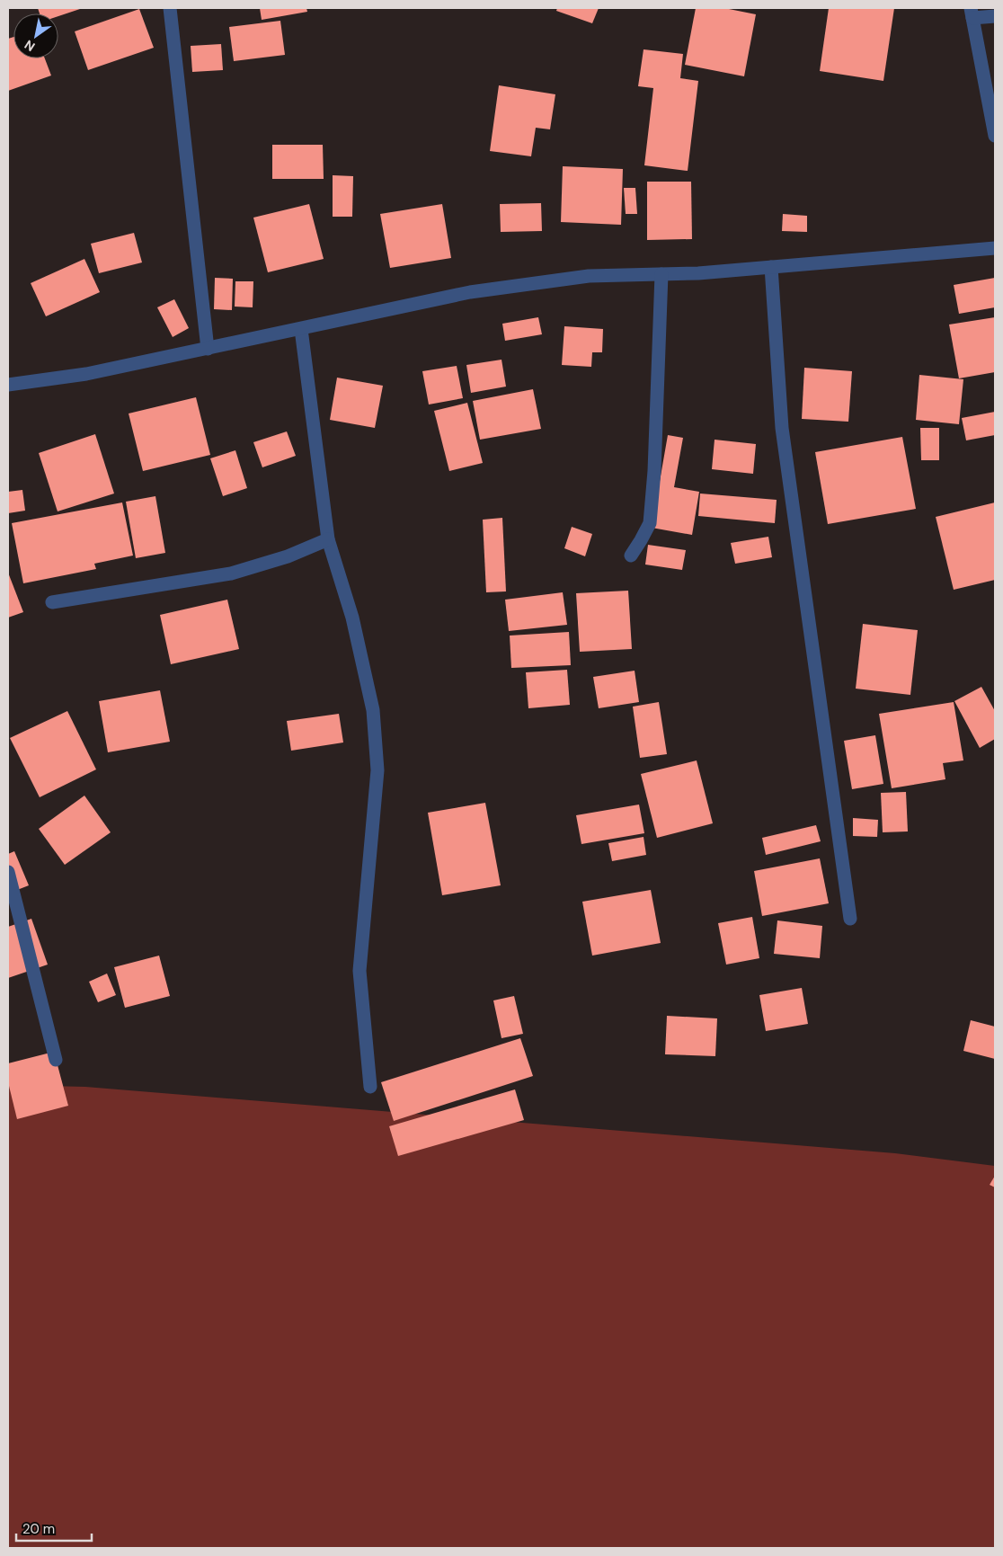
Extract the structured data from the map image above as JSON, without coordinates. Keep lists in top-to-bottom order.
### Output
{
  "scale_bar": "20 m",
  "north": "bottom left"
}
